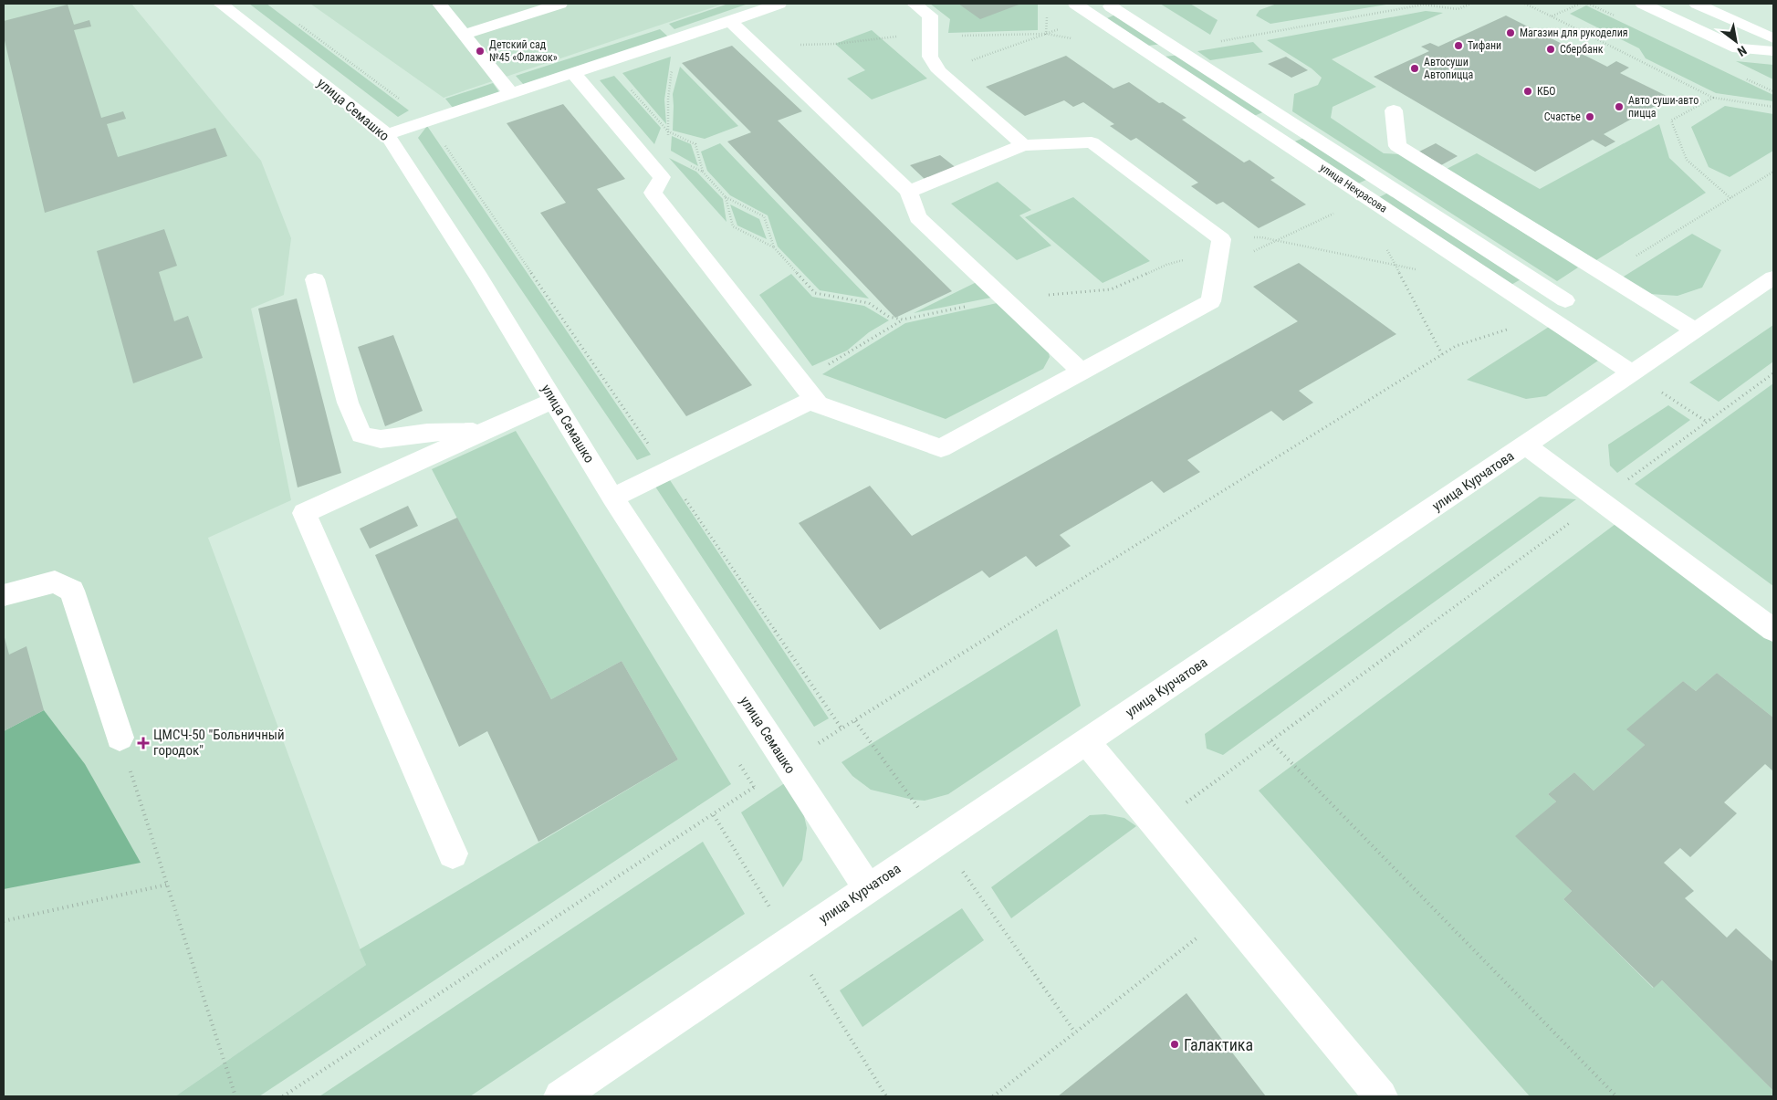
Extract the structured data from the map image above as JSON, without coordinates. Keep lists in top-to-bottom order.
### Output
{
  "streets": {
    "street": ["улица Семашко", "улица Некрасова", "улица Курчатова"]
  },
  "crossings": [
    ["улица Семашко", "улица Курчатова"],
    ["улица Некрасова", "улица Курчатова"]
  ],
  "places": {
    "other": [
      "Магазин для рукоделия",
      "Тифани",
      "Сбербанк",
      "Детский сад №45 «Флажок»",
      "Автосуши Автопицца",
      "КБО",
      "Авто суши-авто пицца",
      "Счастье",
      "Галактика"
    ],
    "health": ["ЦМСЧ-50 \"Больничный городок\""]
  },
  "north": "bottom right"
}
